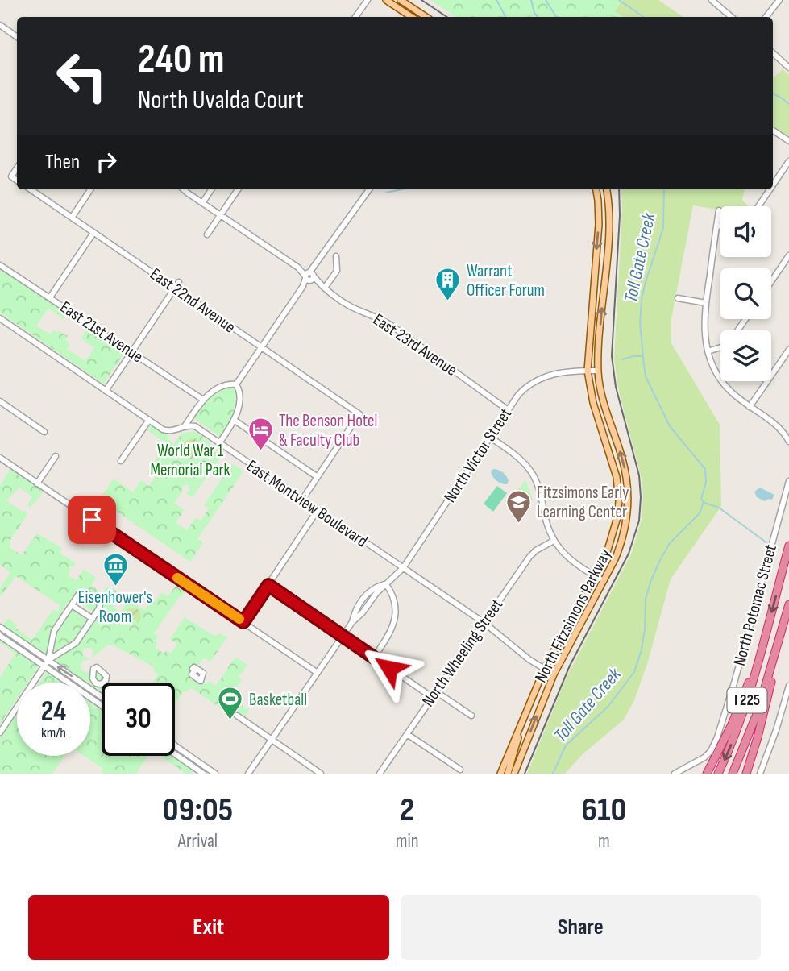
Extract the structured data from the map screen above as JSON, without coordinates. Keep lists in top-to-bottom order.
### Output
{
  "streets": {
    "highway": ["I 225"],
    "main road": ["North Fitzsimons Parkway"],
    "street": [
      "East 22nd Avenue",
      "East 21st Avenue",
      "East 23rd Avenue",
      "North Victor Street",
      "East Montview Boulevard",
      "North Potomac Street",
      "North Wheeling Street"
    ]
  },
  "crossings": [
    ["East 23rd Avenue", "North Victor Street"],
    ["North Victor Street", "East Montview Boulevard"],
    ["North Victor Street", "North Fitzsimons Parkway"],
    ["East Montview Boulevard", "North Fitzsimons Parkway"],
    ["East Montview Boulevard", "North Wheeling Street"]
  ],
  "water": ["Toll Gate Creek"],
  "parks": ["World War 1 Memorial Park"],
  "places": {
    "building": ["Warrant Officer Forum"],
    "hotel": ["The Benson Hotel & Faculty Club"],
    "school or university": ["Fitzsimons Early Learning Center"],
    "museum": ["Eisenhower's Room"],
    "sports": ["Basketball"]
  },
  "page": {
    "turn": ["240 m", "North Uvalda Court"],
    "then": "Then",
    "speed": "24 km/h",
    "limit": "30",
    "eta": [
      "09:05",
      "Arrival",
      "2",
      "min",
      "610",
      "m"
    ],
    "buttons": ["Exit", "Share"]
  }
}
